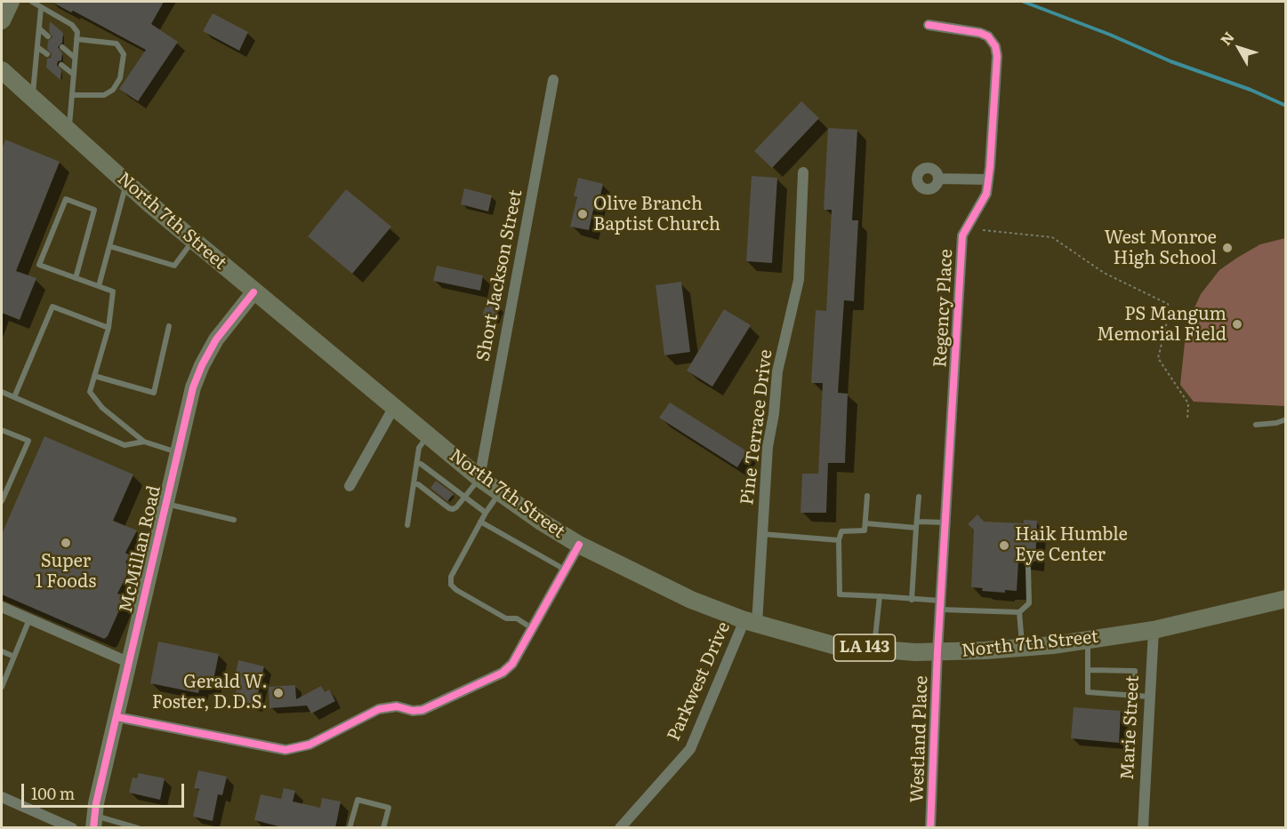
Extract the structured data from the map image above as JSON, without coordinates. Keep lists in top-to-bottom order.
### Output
{
  "streets": {
    "main road": ["North 7th Street", "LA 143"],
    "street": [
      "Short Jackson Street",
      "Regency Place",
      "Pine Terrace Drive",
      "McMillan Road",
      "Parkwest Drive",
      "Marie Street",
      "Westland Place"
    ]
  },
  "crossings": [
    ["North 7th Street", "Short Jackson Street"],
    ["North 7th Street", "Regency Place"],
    ["North 7th Street", "Pine Terrace Drive"],
    ["North 7th Street", "McMillan Road"],
    ["North 7th Street", "Parkwest Drive"],
    ["North 7th Street", "Marie Street"],
    ["North 7th Street", "Westland Place"],
    ["Regency Place", "Westland Place"],
    ["Pine Terrace Drive", "Parkwest Drive"]
  ],
  "places": [
    "Olive Branch Baptist Church",
    "West Monroe High School",
    "PS Mangum Memorial Field",
    "Super 1 Foods",
    "Haik Humble Eye Center",
    "Gerald W. Foster, D.D.S."
  ],
  "scale_bar": "100 m",
  "north": "top left"
}
